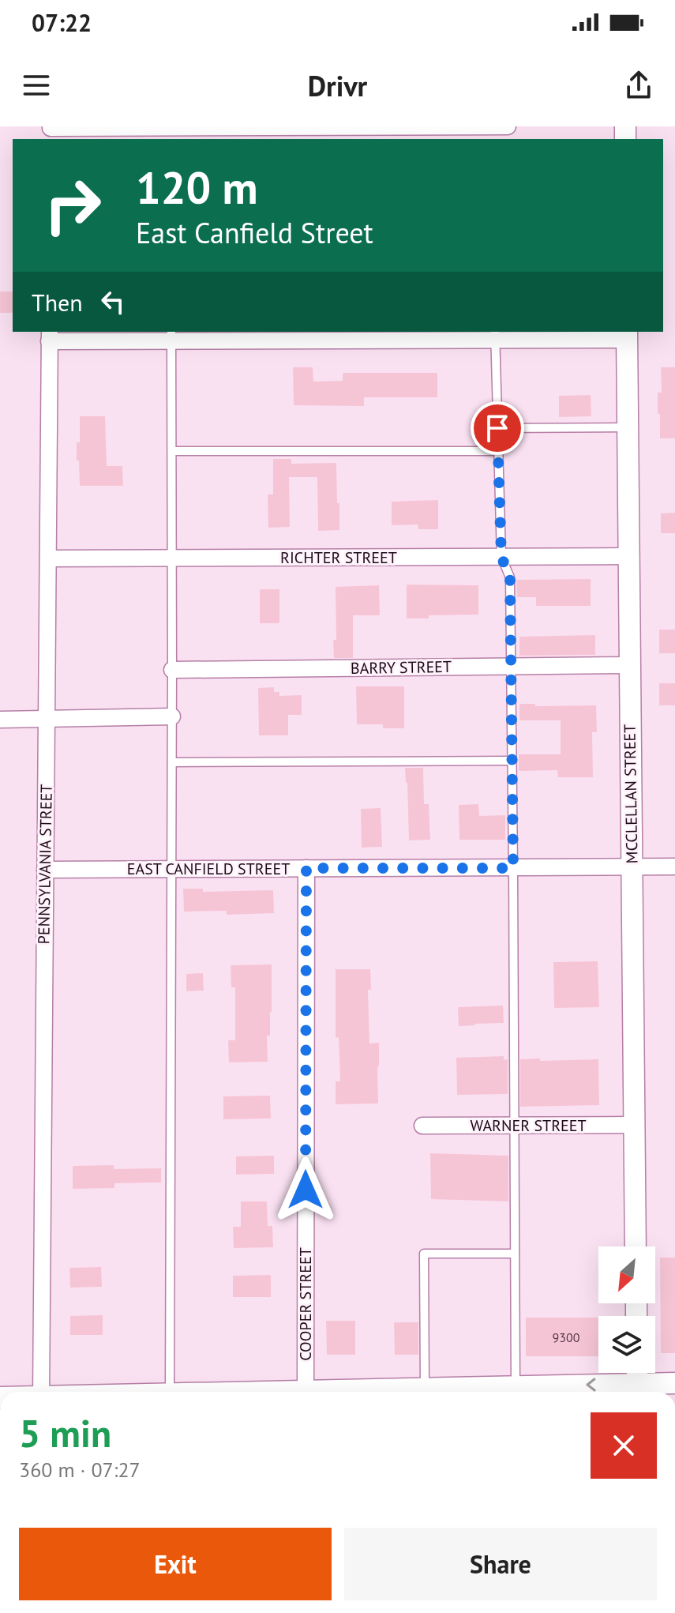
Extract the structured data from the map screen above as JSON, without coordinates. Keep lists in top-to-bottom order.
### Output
{
  "streets": {
    "street": [
      "RICHTER STREET",
      "BARRY STREET",
      "MCCLELLAN STREET",
      "PENNSYLVANIA STREET",
      "EAST CANFIELD STREET",
      "WARNER STREET",
      "COOPER STREET"
    ]
  },
  "crossings": [
    ["RICHTER STREET", "MCCLELLAN STREET"],
    ["RICHTER STREET", "PENNSYLVANIA STREET"],
    ["BARRY STREET", "MCCLELLAN STREET"],
    ["MCCLELLAN STREET", "EAST CANFIELD STREET"],
    ["MCCLELLAN STREET", "WARNER STREET"],
    ["PENNSYLVANIA STREET", "EAST CANFIELD STREET"],
    ["EAST CANFIELD STREET", "COOPER STREET"]
  ],
  "house_numbers": ["9300"],
  "north": "bottom left",
  "page": {
    "status": "07:22",
    "header": "Drivr",
    "turn": ["120 m", "East Canfield Street"],
    "then": "Then",
    "heading": ["5 min", "360 m · 07:27"],
    "buttons": ["Exit", "Share"]
  }
}
